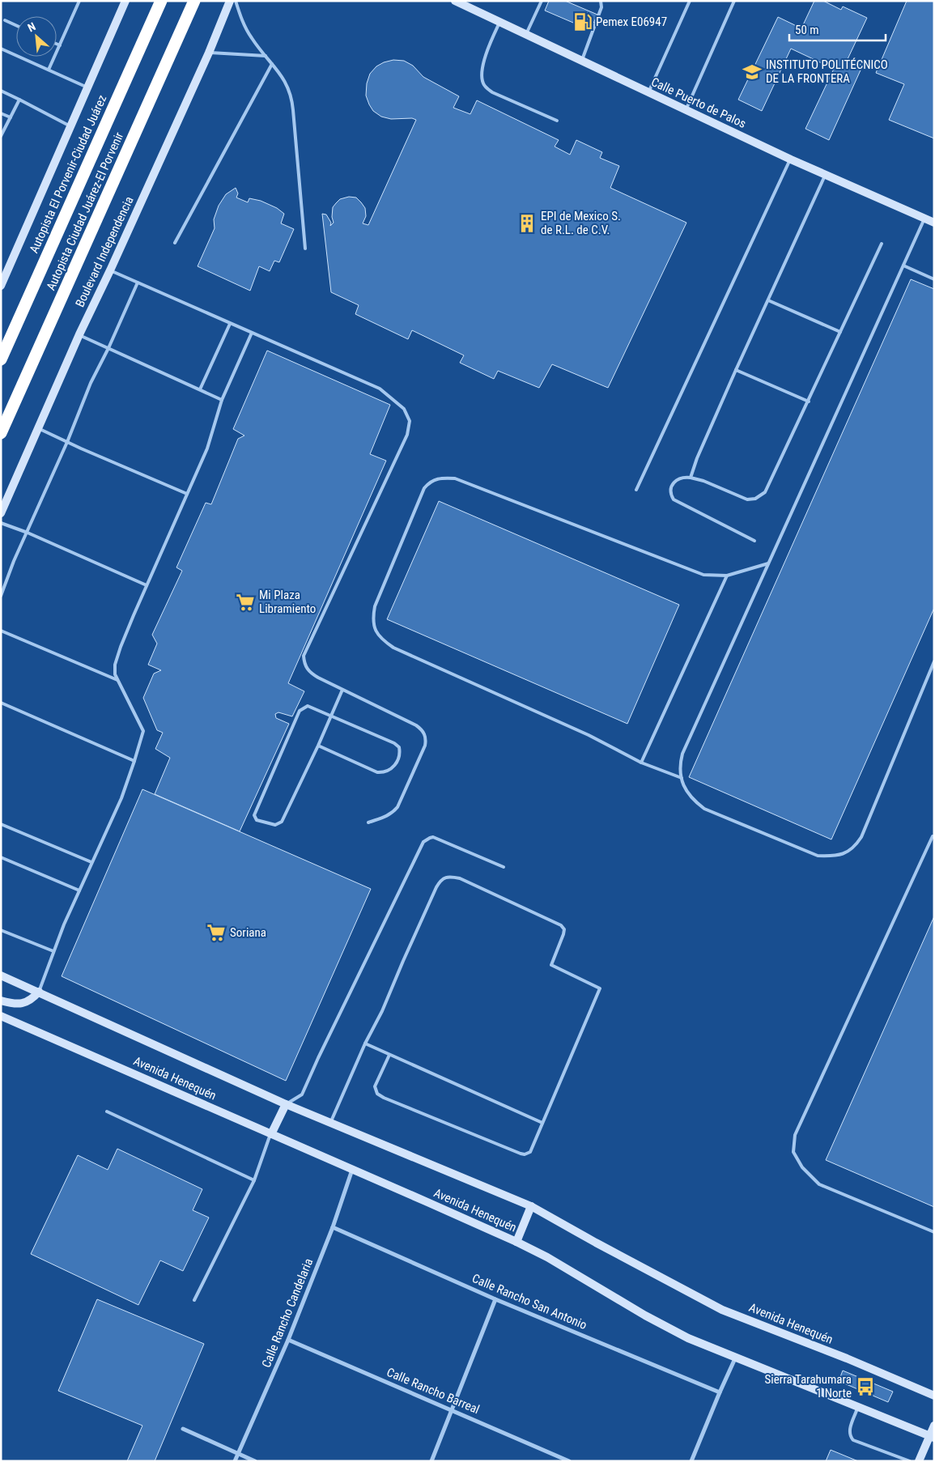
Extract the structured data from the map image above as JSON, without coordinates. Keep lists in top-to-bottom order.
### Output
{
  "streets": {
    "highway": ["Autopista El Porvenir-Ciudad Juárez", "Autopista Ciudad Juárez-El Porvenir"],
    "main road": ["Calle Puerto de Palos", "Boulevard Independencia", "Avenida Henequén"],
    "street": ["Calle Rancho San Antonio", "Calle Rancho Candelaria", "Calle Rancho Barreal"]
  },
  "crossings": [
    ["Avenida Henequén", "Calle Rancho Candelaria"],
    ["Calle Rancho San Antonio", "Calle Rancho Candelaria"],
    ["Calle Rancho Candelaria", "Calle Rancho Barreal"]
  ],
  "places": {
    "fuel station": ["Pemex E06947"],
    "school or university": ["INSTITUTO POLITÉCNICO DE LA FRONTERA"],
    "building": ["EPI de Mexico S. de R.L. de C.V."],
    "supermarket": ["Mi Plaza Libramiento", "Soriana"],
    "bus stop": ["Sierra Tarahumara 1 Norte"]
  },
  "scale_bar": "50 m",
  "north": "top left"
}
